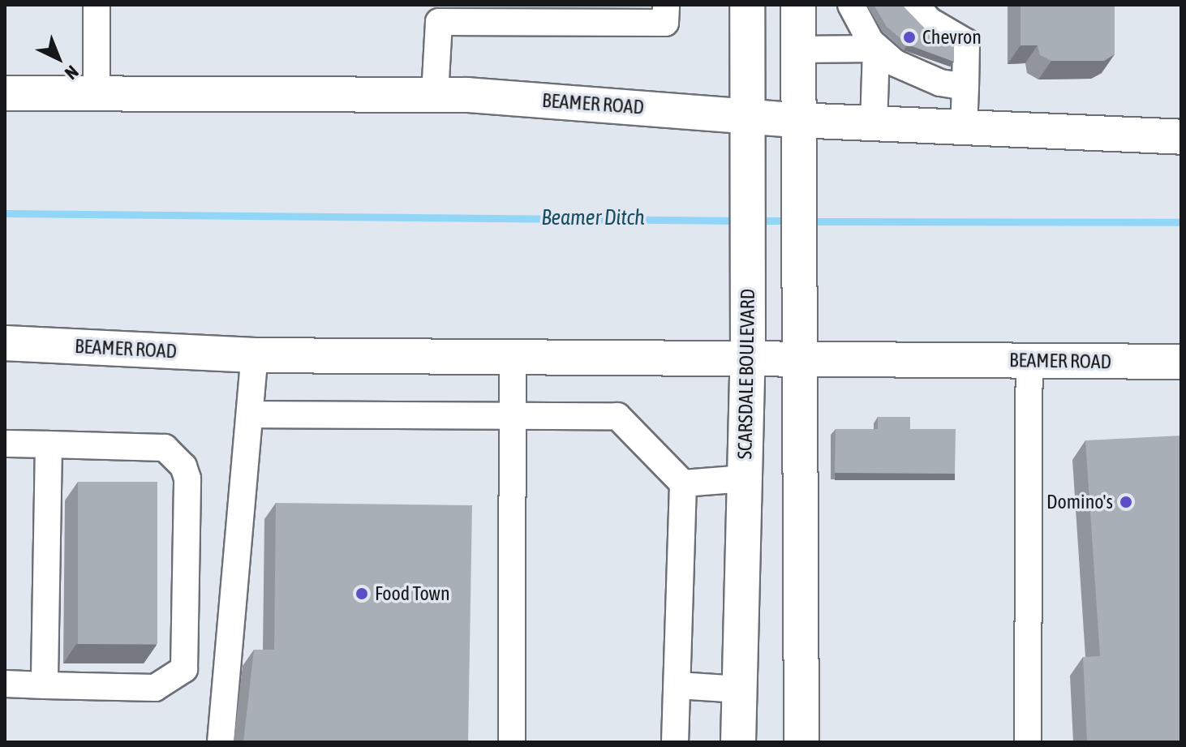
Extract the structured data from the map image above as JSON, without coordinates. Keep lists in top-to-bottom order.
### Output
{
  "streets": {
    "main road": ["BEAMER ROAD", "SCARSDALE BOULEVARD"]
  },
  "crossings": [
    ["BEAMER ROAD", "SCARSDALE BOULEVARD"]
  ],
  "water": ["Beamer Ditch"],
  "places": ["Chevron", "Domino's", "Food Town"],
  "north": "bottom right"
}
